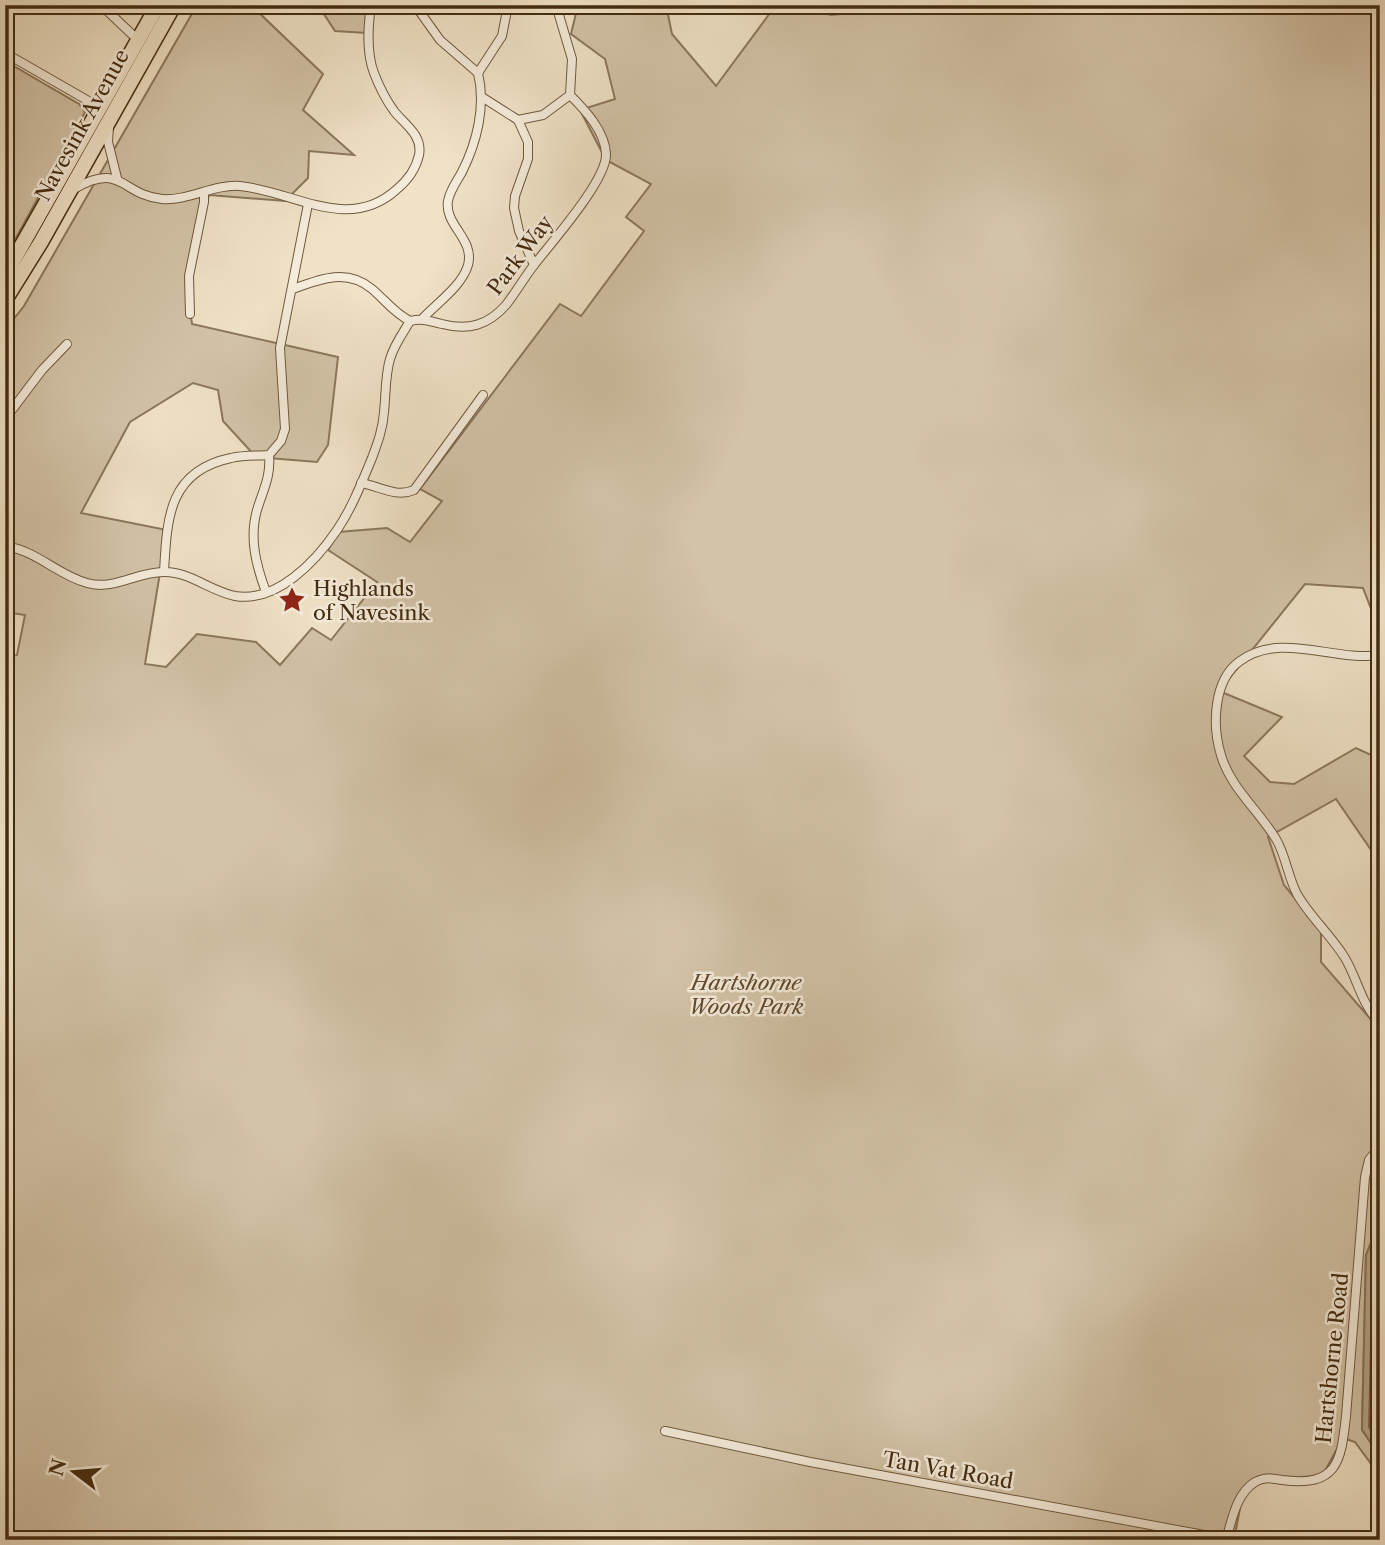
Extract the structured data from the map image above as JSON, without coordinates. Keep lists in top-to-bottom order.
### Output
{
  "streets": {
    "highway": ["Navesink Avenue"],
    "street": ["Park Way", "Hartshorne Road", "Tan Vat Road"]
  },
  "crossings": [
    ["Hartshorne Road", "Tan Vat Road"]
  ],
  "parks": ["Hartshorne Woods Park"],
  "places": {
    "place": ["Highlands of Navesink"]
  },
  "north": "left"
}
